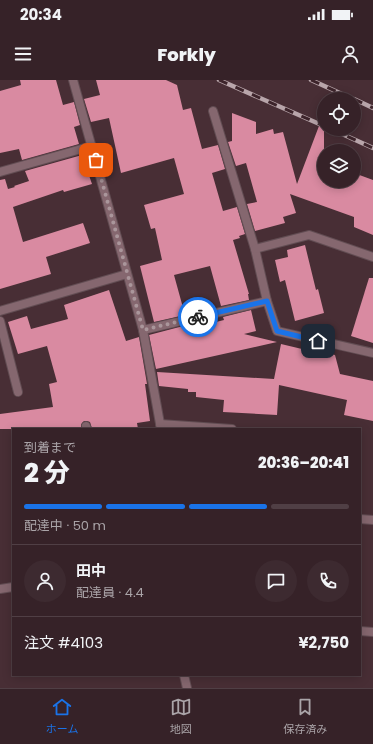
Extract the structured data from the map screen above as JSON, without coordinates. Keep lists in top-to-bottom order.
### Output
{
  "page": {
    "status": "20:34",
    "header": "Forkly",
    "heading": ["2 分", "到着まで", "20:36–20:41"],
    "panel": [
      "田中",
      "配達員 · 4.4",
      "注文 #4103",
      "¥2,750"
    ],
    "bar": "配達中 · 50 m",
    "tabs": ["ホーム", "地図", "保存済み"]
  }
}
